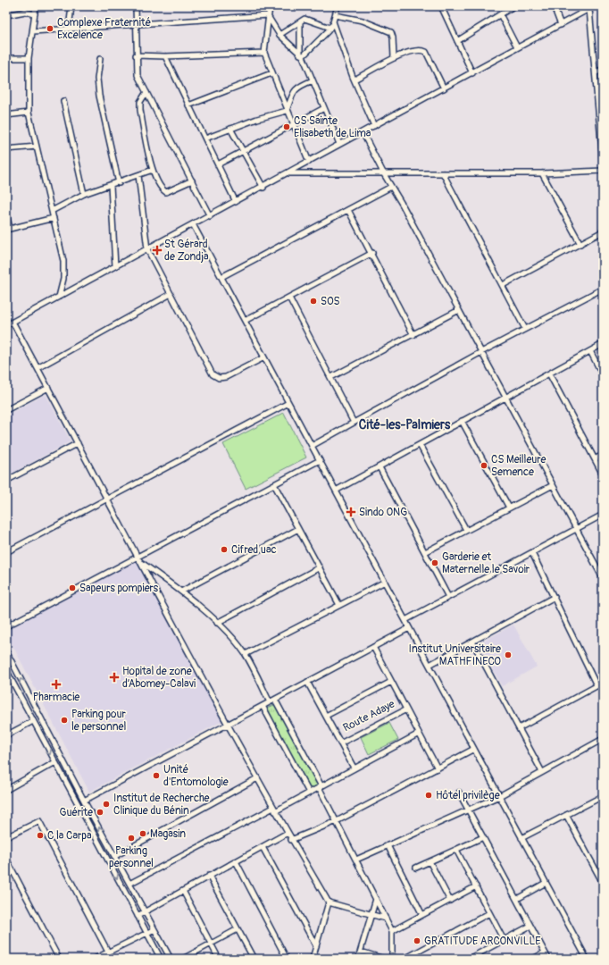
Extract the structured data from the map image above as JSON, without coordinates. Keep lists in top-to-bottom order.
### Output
{
  "districts": ["Cité-les-Palmiers"],
  "places": {
    "other": [
      "Complexe Fraternité Excelence",
      "CS Sainte Elisabeth de Lima",
      "SOS",
      "CS Meilleure Semence",
      "Cifred uac",
      "Garderie et Maternelle le Savoir",
      "Sapeurs pompiers",
      "Institut Universitaire MATHFINECO",
      "Parking pour le personnel",
      "Unité d'Entomologie",
      "Hôtel privilège",
      "Institut de Recherche Clinique du Bénin",
      "Guérite",
      "Magasin",
      "C la Carpa",
      "Parking personnel",
      "GRATITUDE ARCONVILLE"
    ],
    "health": [
      "St Gérard de Zondja",
      "Sindo ONG",
      "Hopital de zone d’Abomey-Calavi",
      "Pharmacie"
    ]
  }
}
